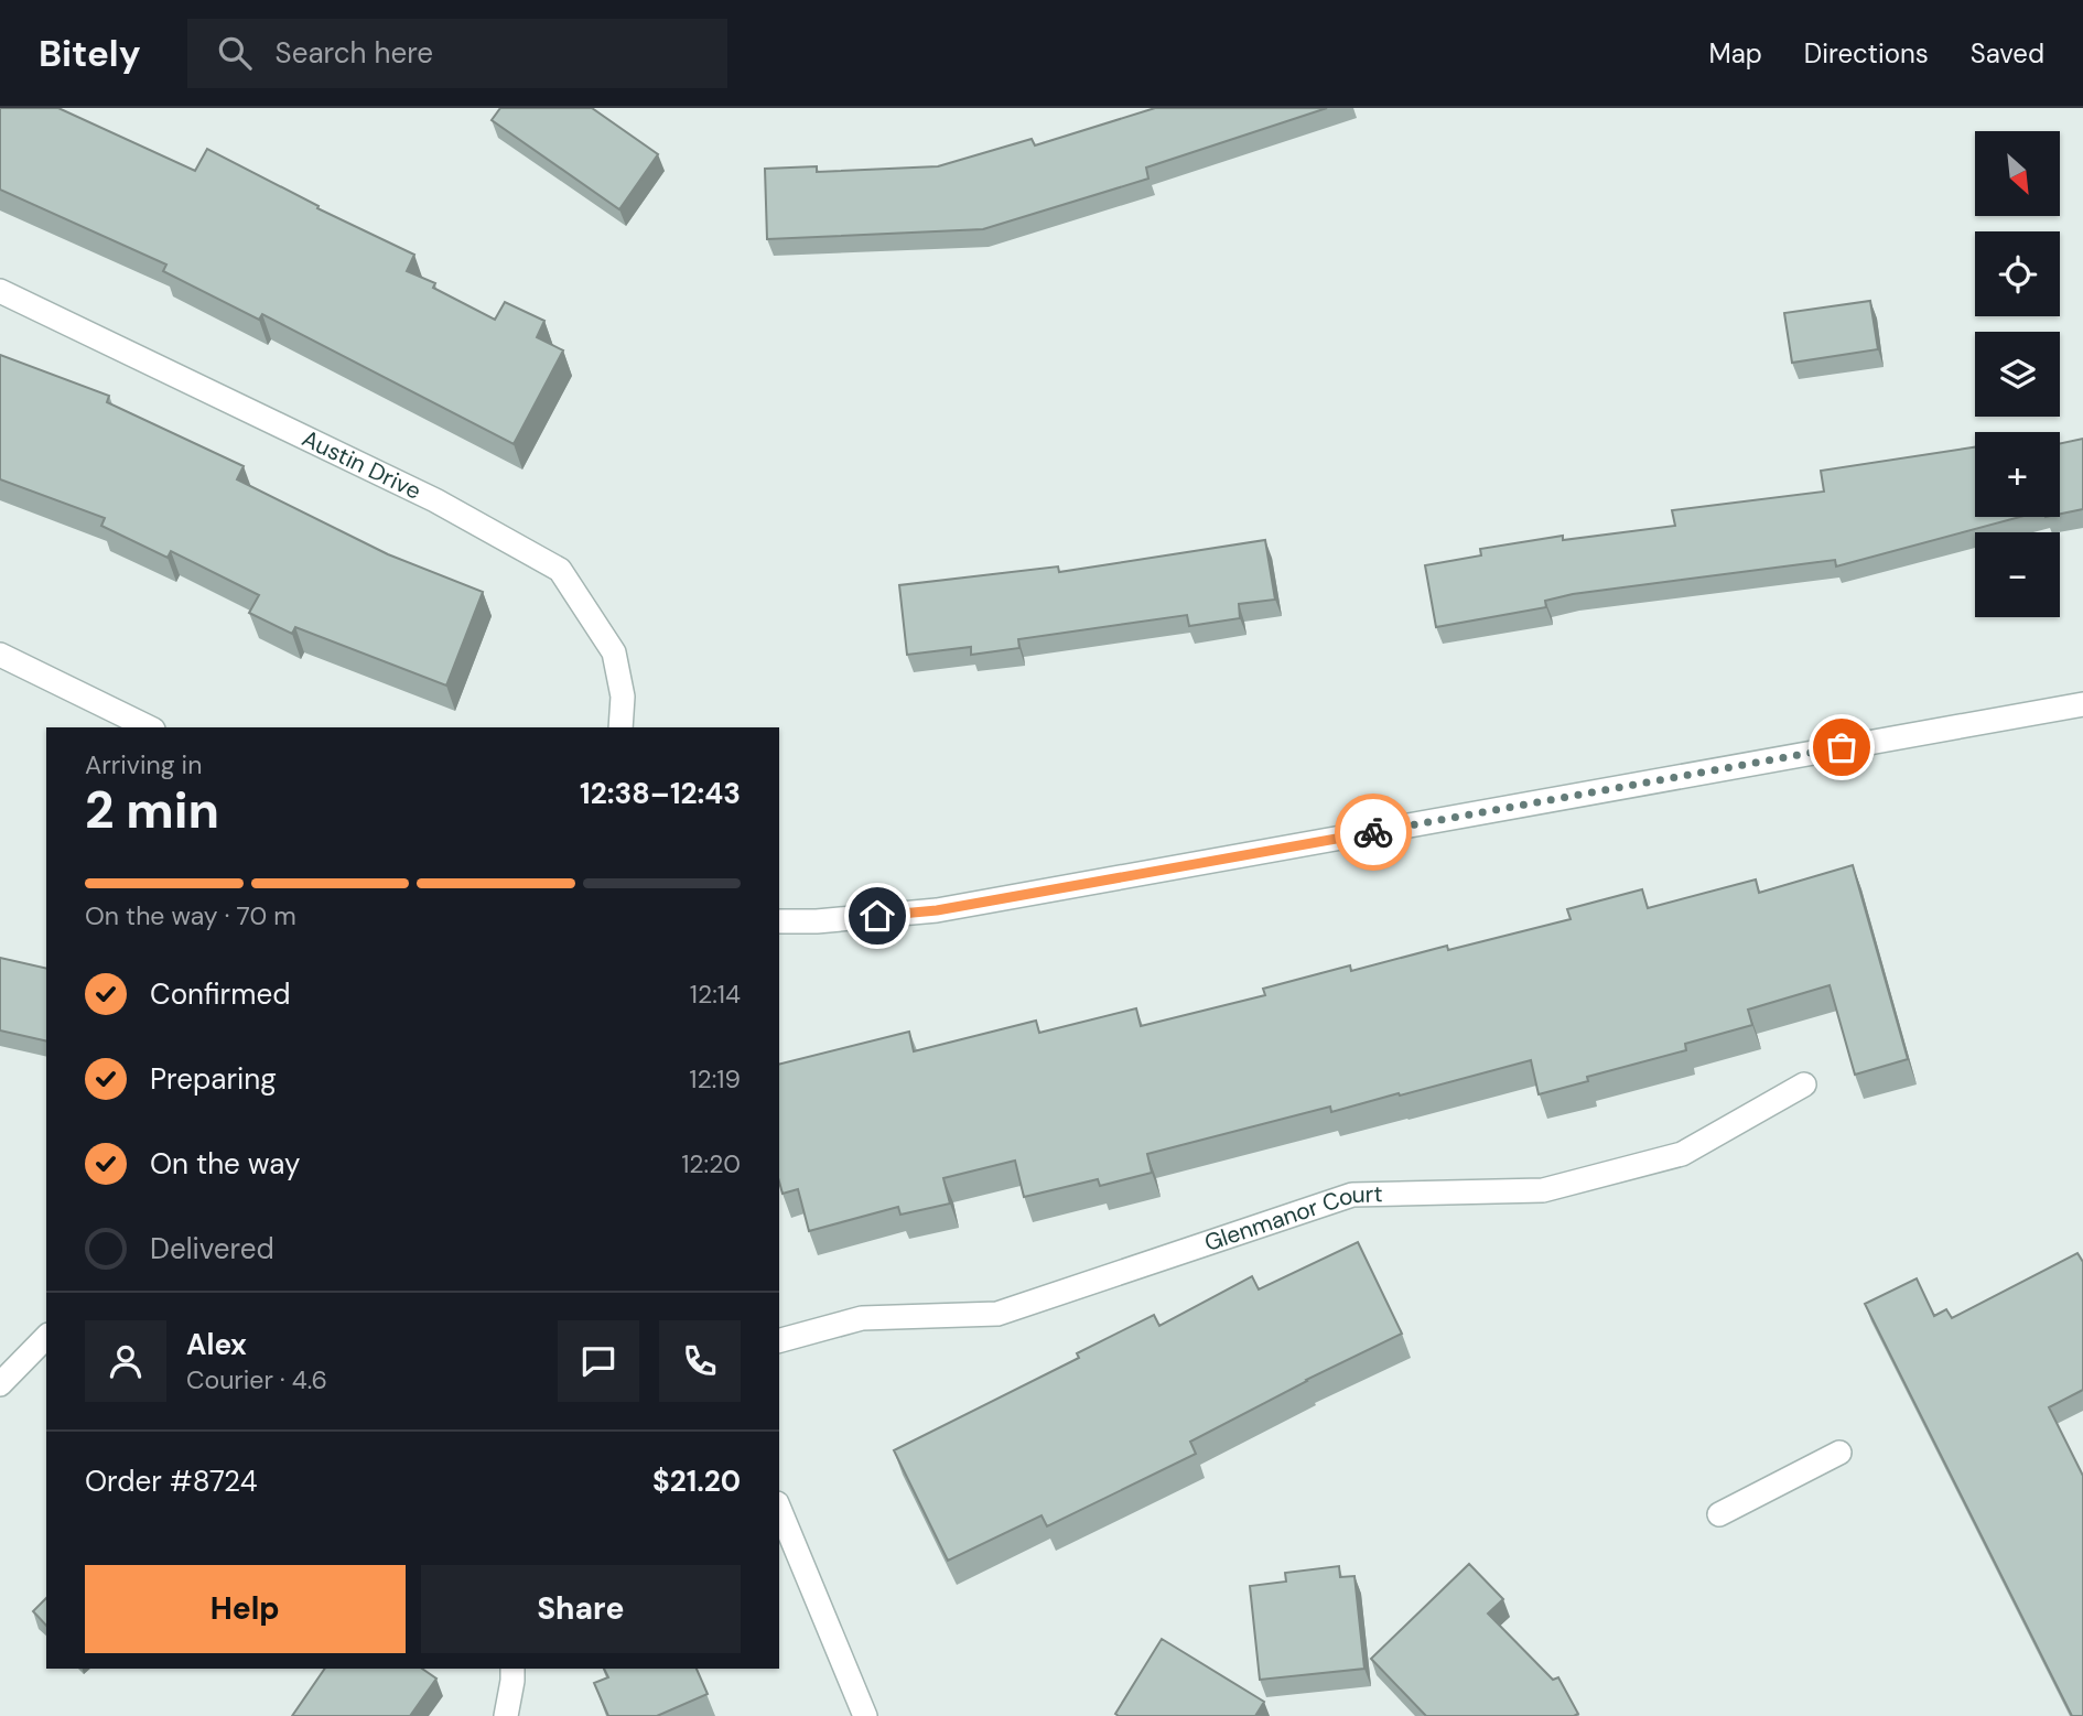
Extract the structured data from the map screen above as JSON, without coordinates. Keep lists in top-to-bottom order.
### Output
{
  "streets": {
    "street": ["Austin Drive", "Glenmanor Court"]
  },
  "north": "bottom right",
  "page": {
    "header": "Bitely",
    "search": "Search here",
    "nav": ["Map", "Directions", "Saved"],
    "map_buttons": ["+", "−"],
    "heading": ["2 min", "Arriving in", "12:38–12:43"],
    "panel": [
      "Alex",
      "Courier · 4.6",
      "Order #8724",
      "$21.20"
    ],
    "bar": "On the way · 70 m",
    "list": [
      ["Confirmed", "12:14"],
      ["Preparing", "12:19"],
      ["On the way", "12:20"],
      "Delivered"
    ],
    "buttons": ["Help", "Share"]
  }
}
